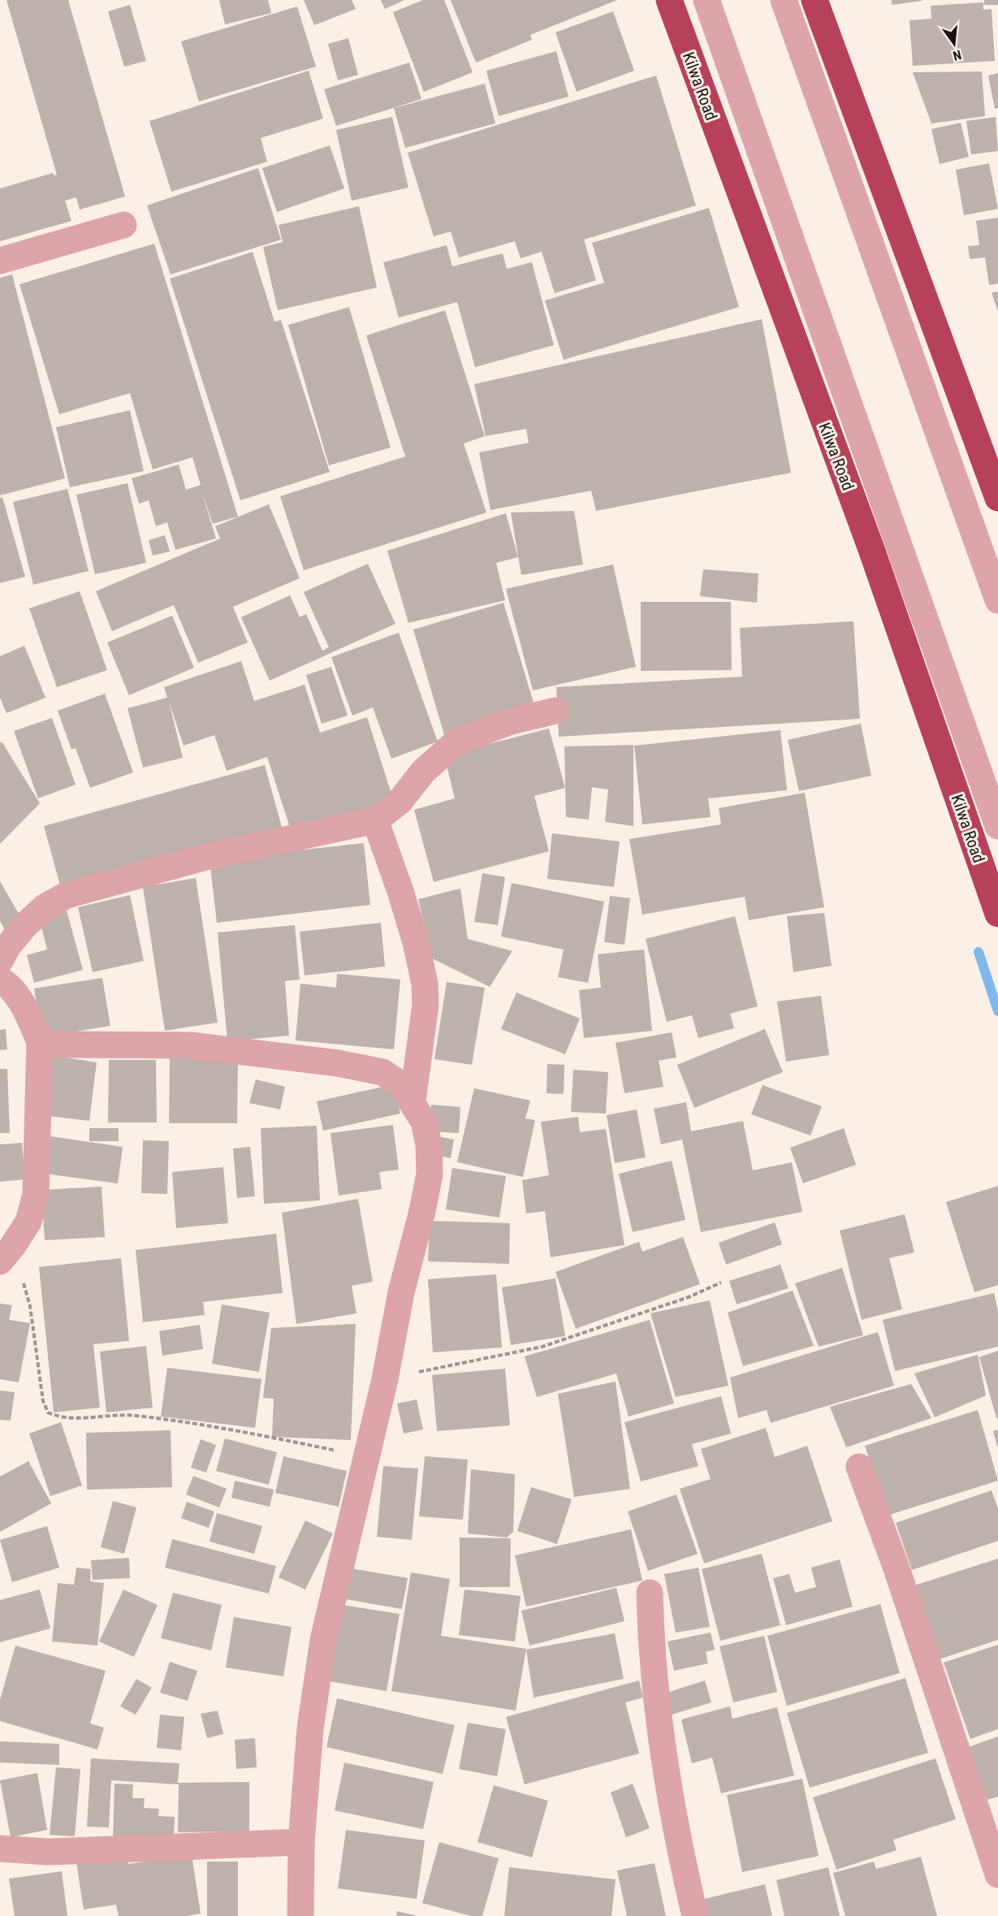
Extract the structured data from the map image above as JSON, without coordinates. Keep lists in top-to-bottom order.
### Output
{
  "streets": {
    "highway": ["Kilwa Road"]
  },
  "north": "bottom"
}
